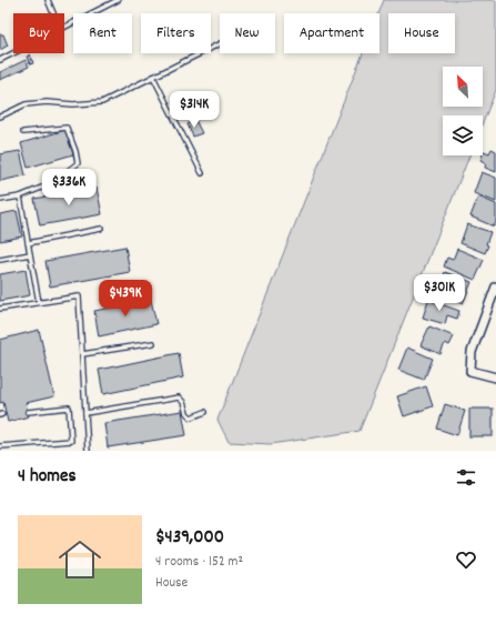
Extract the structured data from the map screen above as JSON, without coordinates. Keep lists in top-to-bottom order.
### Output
{
  "north": "top left",
  "page": {
    "chip": [
      "Buy",
      "Rent",
      "Filters",
      "New",
      "Apartment",
      "House"
    ],
    "price": [
      "$314K",
      "$336K",
      "$301K",
      "$439K"
    ],
    "heading": "4 homes",
    "list": [
      {
        "name": "$439,000",
        "note": "4 rooms · 152 m² · House"
      }
    ]
  }
}
